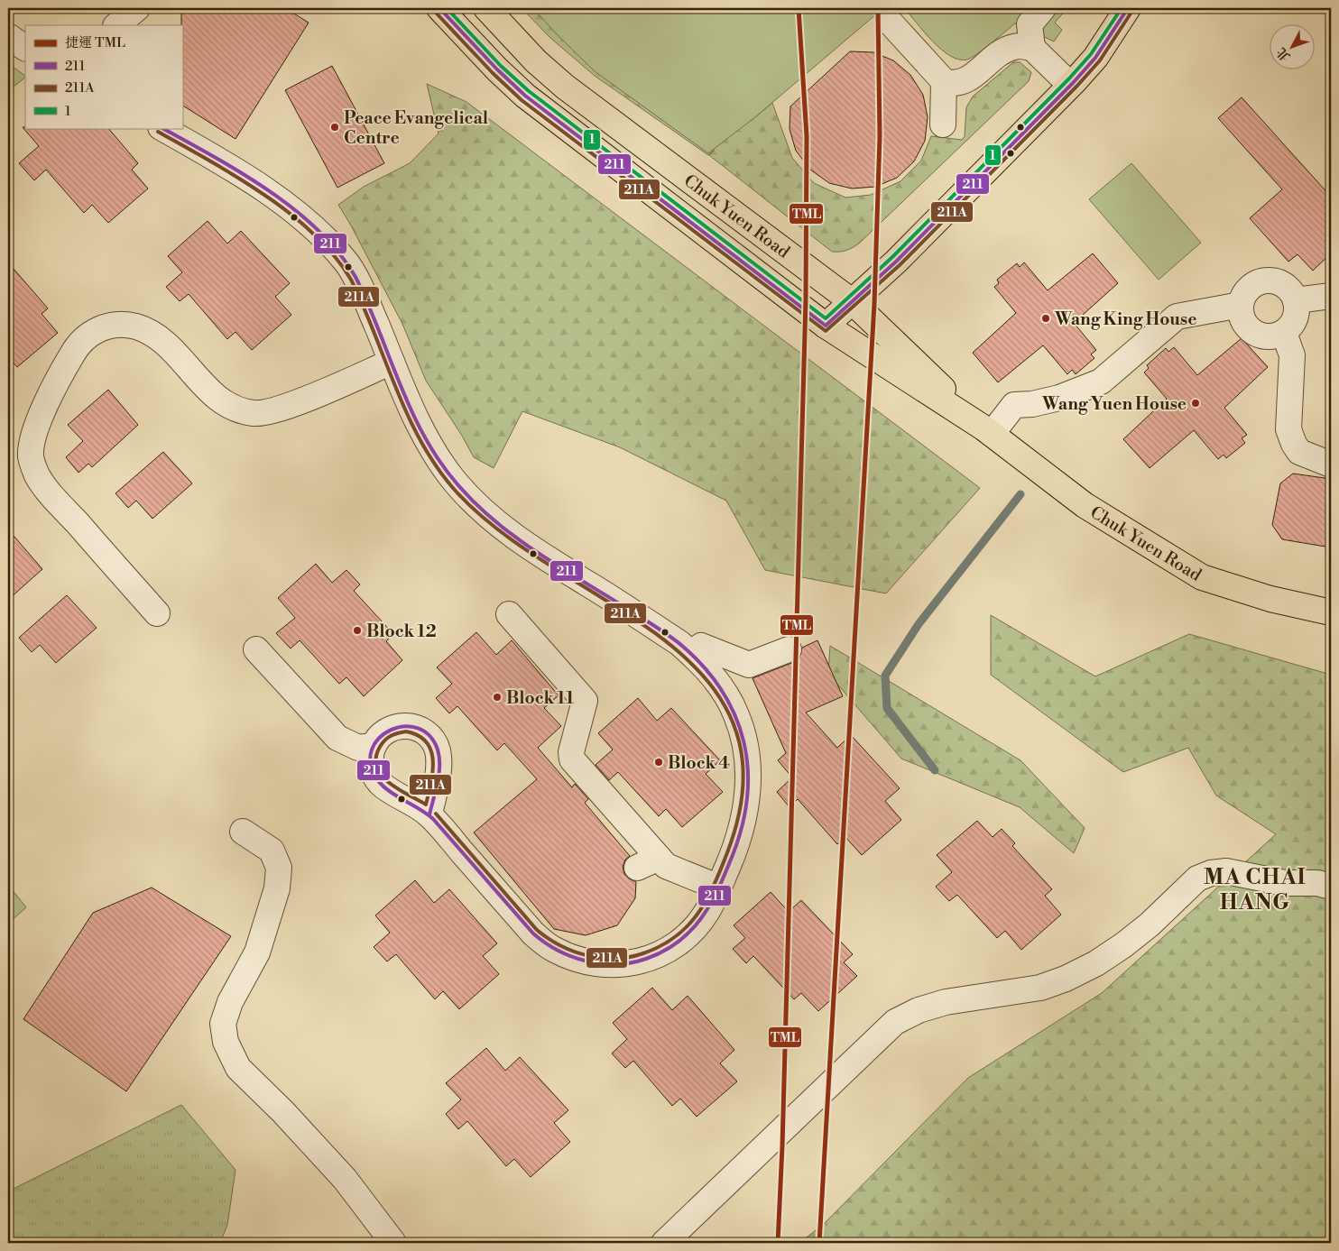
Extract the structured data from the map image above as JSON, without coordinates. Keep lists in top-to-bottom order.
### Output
{
  "streets": {
    "main road": ["Chuk Yuen Road"]
  },
  "districts": ["MA CHAI HANG"],
  "places": [
    "Peace Evangelical Centre",
    "Wang King House",
    "Wang Yuen House",
    "Block 12",
    "Block 11",
    "Block 4"
  ],
  "lines": [
    "metro line TML",
    "transit line 211",
    "transit line 1",
    "transit line 211A"
  ],
  "legend": [
    "捷運 TML",
    "211",
    "211A",
    "1"
  ],
  "north": "bottom left"
}
